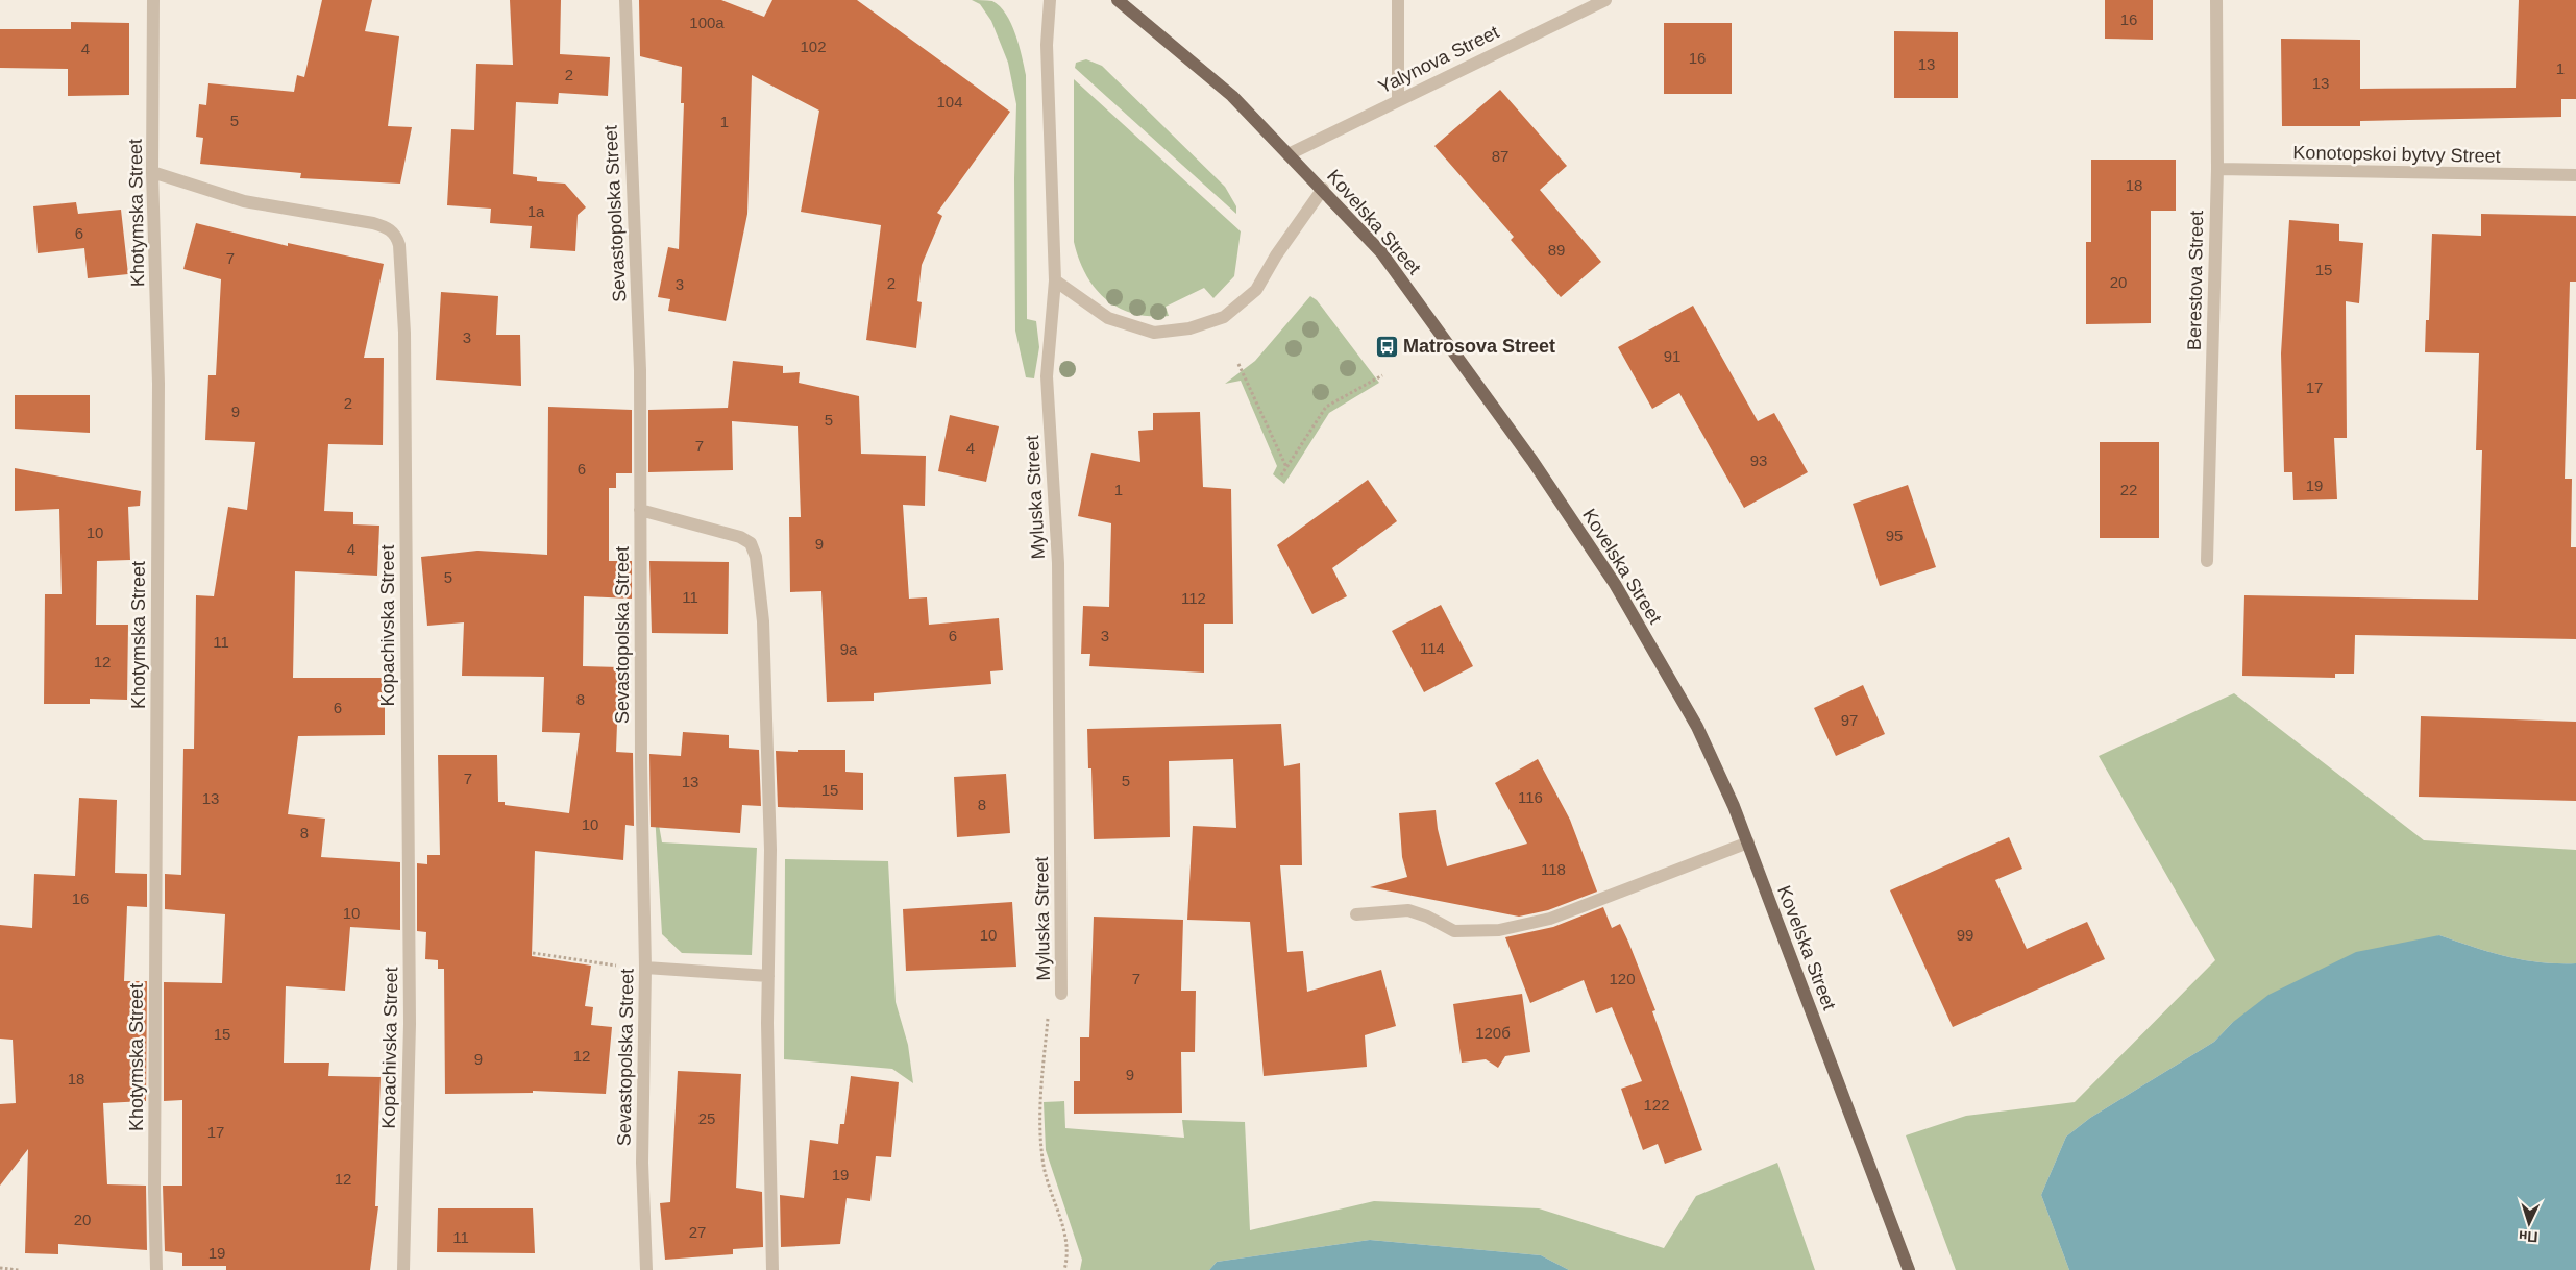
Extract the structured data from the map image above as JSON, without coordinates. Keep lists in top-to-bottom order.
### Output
{
  "streets": {
    "main road": ["Kovelska Street"],
    "street": [
      "Yalynova Street",
      "Konotopskoi bytvy Street",
      "Khotymska Street",
      "Sevastopolska Street",
      "Berestova Street",
      "Myluska Street",
      "Kopachivska Street"
    ]
  },
  "crossings": [
    ["Yalynova Street", "Kovelska Street"],
    ["Konotopskoi bytvy Street", "Berestova Street"],
    ["Khotymska Street", "Kopachivska Street"]
  ],
  "places": {
    "bus stop": ["Matrosova Street"]
  },
  "house_numbers": [
    "16",
    "100а",
    "102",
    "4",
    "16",
    "13",
    "1",
    "2",
    "13",
    "104",
    "5",
    "1",
    "87",
    "18",
    "1а",
    "6",
    "89",
    "7",
    "15",
    "20",
    "2",
    "3",
    "3",
    "91",
    "17",
    "2",
    "9",
    "5",
    "7",
    "4",
    "93",
    "6",
    "19",
    "1",
    "22",
    "10",
    "95",
    "9",
    "4",
    "5",
    "11",
    "112",
    "6",
    "3",
    "11",
    "114",
    "9а",
    "12",
    "8",
    "6",
    "97",
    "7",
    "5",
    "13",
    "15",
    "116",
    "13",
    "8",
    "10",
    "8",
    "118",
    "16",
    "10",
    "10",
    "99",
    "7",
    "120",
    "120б",
    "15",
    "12",
    "9",
    "9",
    "18",
    "122",
    "25",
    "17",
    "19",
    "12",
    "20",
    "27",
    "11",
    "19"
  ],
  "north": "bottom"
}
